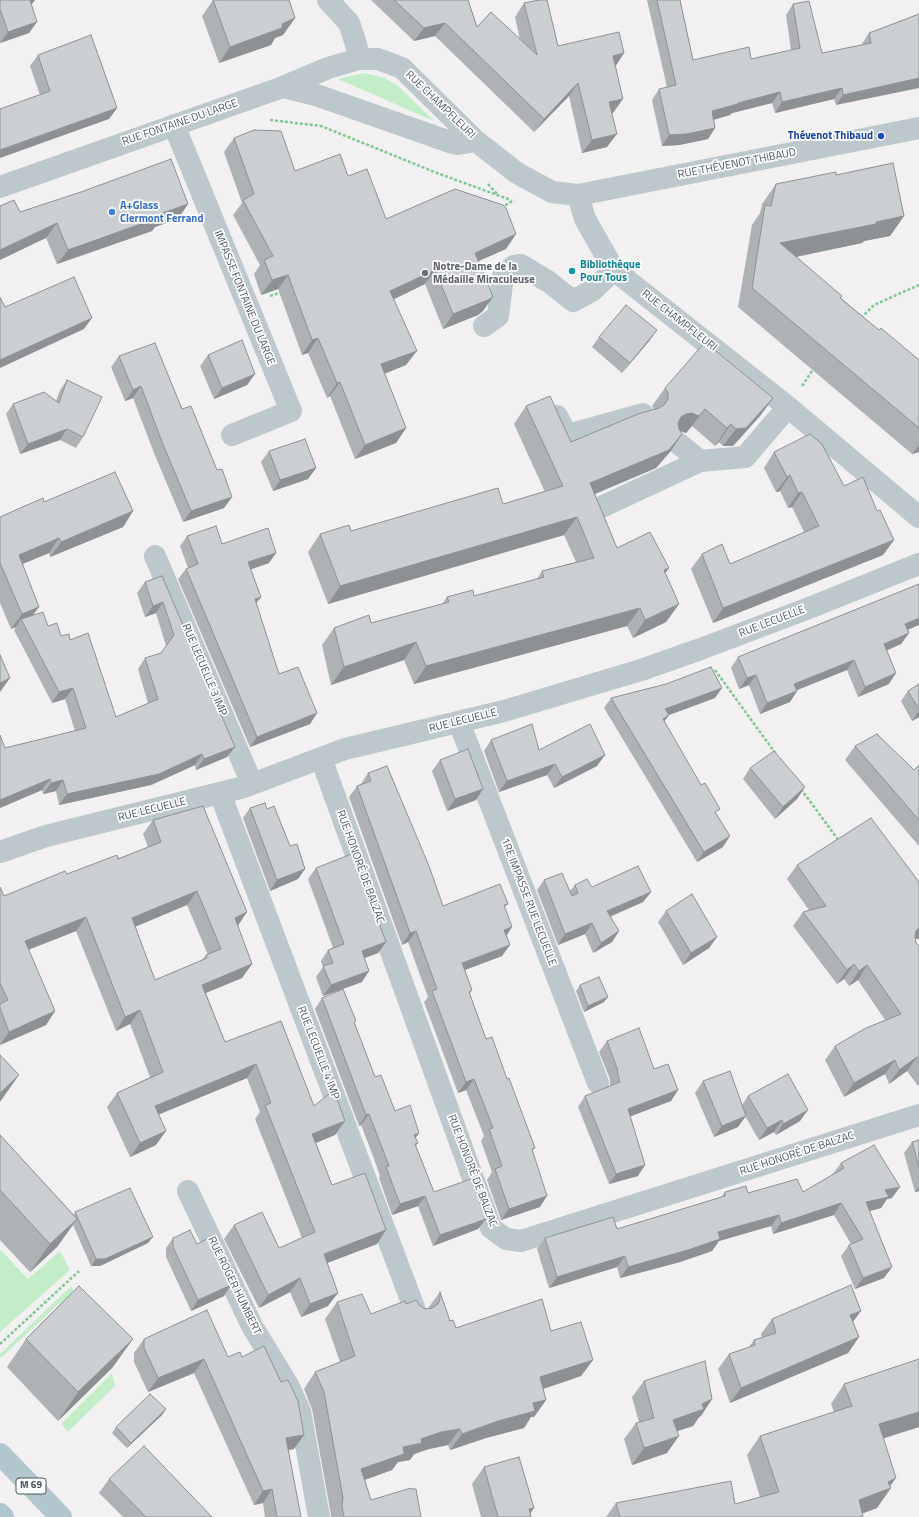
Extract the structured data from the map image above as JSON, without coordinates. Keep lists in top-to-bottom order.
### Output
{
  "streets": {
    "main road": ["M 69"],
    "street": [
      "RUE CHAMPFLEURI",
      "RUE FONTAINE DU LARGE",
      "RUE THÉVENOT THIBAUD",
      "IMPASSE FONTAINE DU LARGE",
      "RUE LECUELLE",
      "RUE LECUELLE 3 IMP",
      "RUE HONORÉ DE BALZAC",
      "1RE IMPASSE RUE LECUELLE",
      "RUE LECUELLE 4 IMP",
      "RUE ROGER HUMBERT"
    ]
  },
  "crossings": [
    ["RUE CHAMPFLEURI", "RUE FONTAINE DU LARGE"],
    ["RUE CHAMPFLEURI", "RUE THÉVENOT THIBAUD"],
    ["RUE FONTAINE DU LARGE", "IMPASSE FONTAINE DU LARGE"],
    ["RUE LECUELLE", "RUE LECUELLE 3 IMP"],
    ["RUE LECUELLE", "RUE HONORÉ DE BALZAC"],
    ["RUE LECUELLE", "1RE IMPASSE RUE LECUELLE"],
    ["RUE LECUELLE", "RUE LECUELLE 4 IMP"]
  ],
  "places": [
    "Thévenot Thibaud",
    "A+Glass Clermont Ferrand",
    "Bibliothèque Pour Tous",
    "Notre-Dame de la Médaille Miraculeuse"
  ]
}
